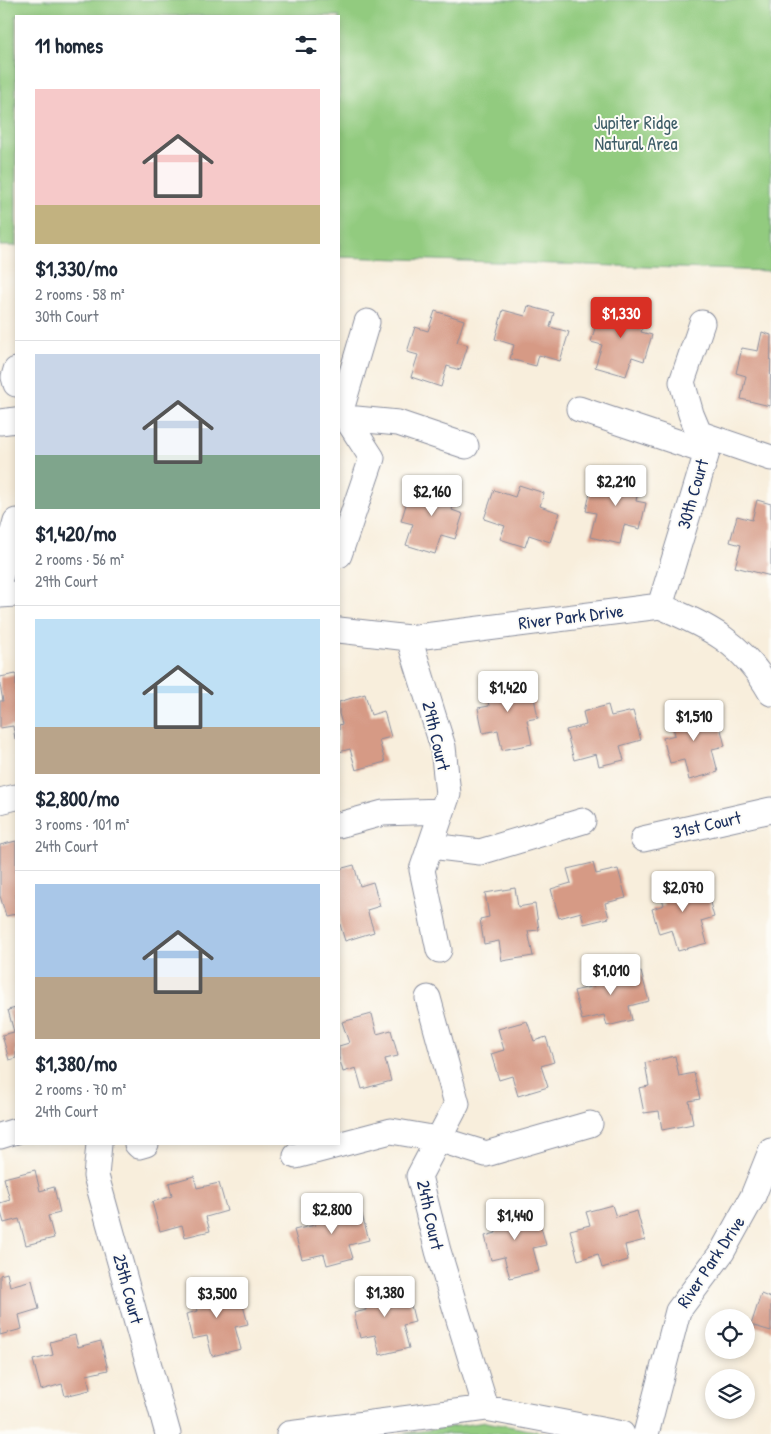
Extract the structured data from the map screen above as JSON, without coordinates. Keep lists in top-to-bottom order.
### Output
{
  "streets": {
    "street": [
      "30th Court",
      "River Park Drive",
      "29th Court",
      "31st Court",
      "24th Court",
      "25th Court"
    ]
  },
  "crossings": [
    ["30th Court", "River Park Drive"],
    ["River Park Drive", "29th Court"]
  ],
  "parks": ["Jupiter Ridge Natural Area"],
  "page": {
    "heading": "11 homes",
    "list": [
      {
        "name": "$1,330/mo",
        "note": "2 rooms · 58 m² · 30th Court"
      },
      {
        "name": "$1,420/mo",
        "note": "2 rooms · 56 m² · 29th Court"
      },
      {
        "name": "$2,800/mo",
        "note": "3 rooms · 101 m² · 24th Court"
      },
      {
        "name": "$1,380/mo",
        "note": "2 rooms · 70 m² · 24th Court"
      }
    ],
    "price": [
      "$1,330",
      "$2,210",
      "$2,160",
      "$1,420",
      "$1,510",
      "$2,070",
      "$1,010",
      "$2,800",
      "$1,440",
      "$1,380",
      "$3,500"
    ]
  }
}
